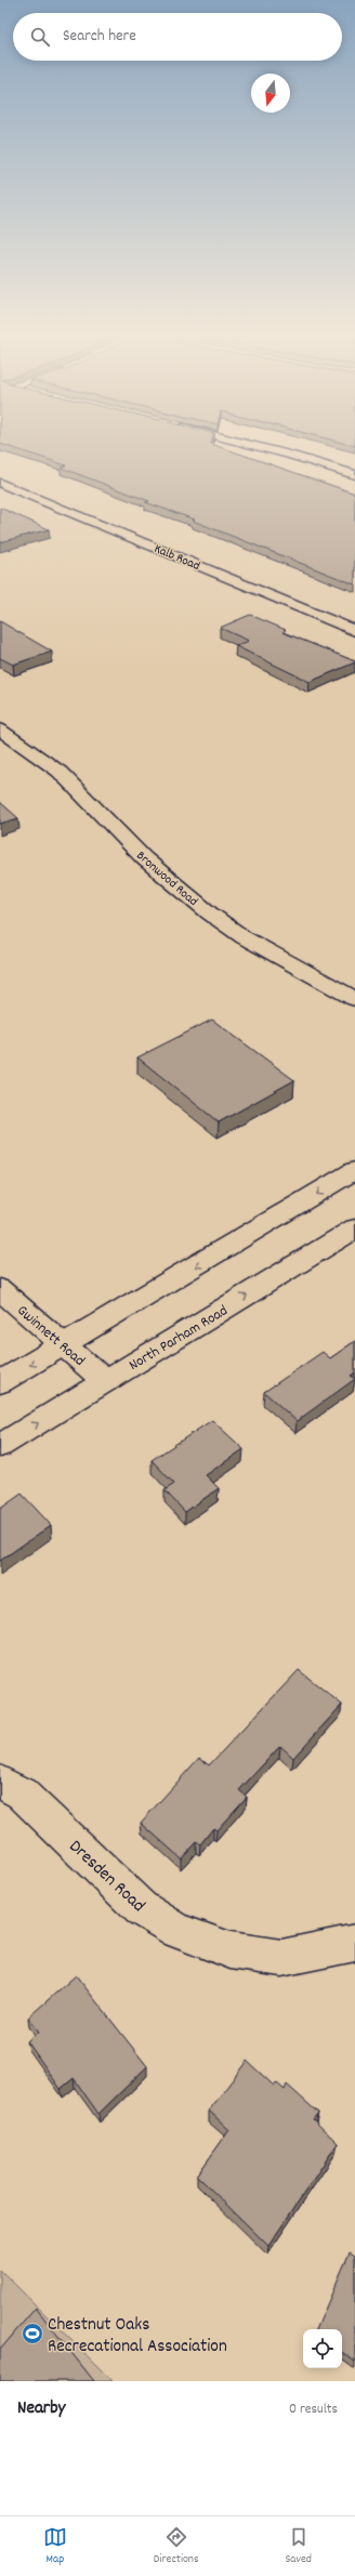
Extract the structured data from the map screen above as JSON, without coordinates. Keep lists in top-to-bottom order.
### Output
{
  "streets": {
    "main road": [
      "Kalb Road",
      "Bronwood Road",
      "Gwinnett Road",
      "North Parham Road",
      "Dresden Road"
    ]
  },
  "crossings": [
    ["Gwinnett Road", "North Parham Road"]
  ],
  "places": {
    "sports": ["Chestnut Oaks Recrecational Association"]
  },
  "north": "bottom",
  "page": {
    "search": "Search here",
    "heading": ["Nearby", "0 results"],
    "nav": ["Map", "Directions", "Saved"]
  }
}
